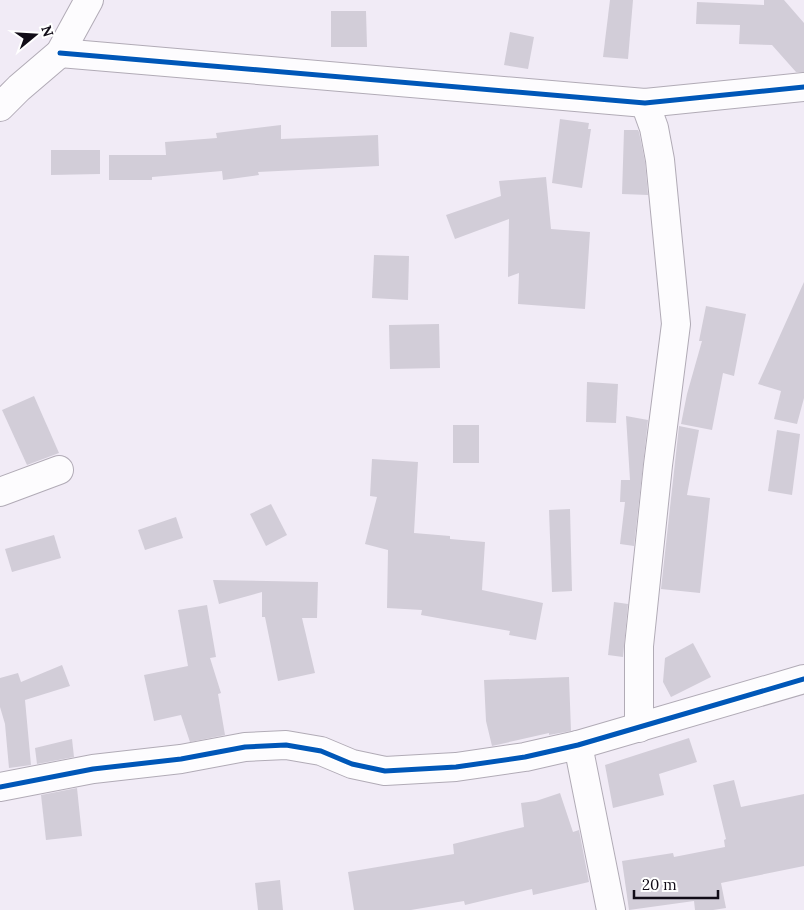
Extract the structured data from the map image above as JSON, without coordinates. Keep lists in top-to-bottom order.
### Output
{
  "scale_bar": "20 m",
  "north": "right"
}
